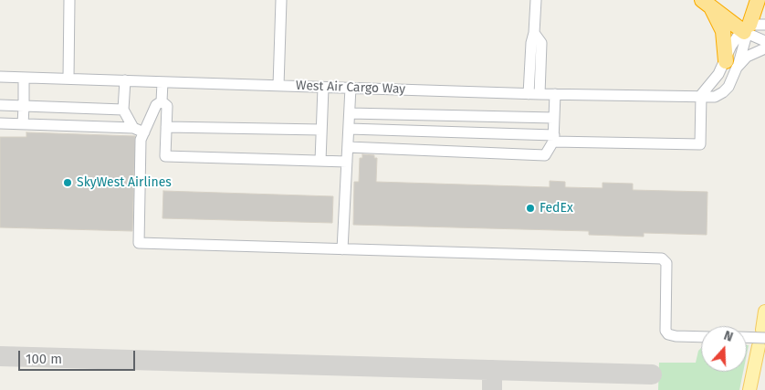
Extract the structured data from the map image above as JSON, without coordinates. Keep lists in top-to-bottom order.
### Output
{
  "streets": {
    "street": ["West Air Cargo Way"]
  },
  "places": ["SkyWest Airlines", "FedEx"],
  "scale_bar": "100 m",
  "north": "top"
}
